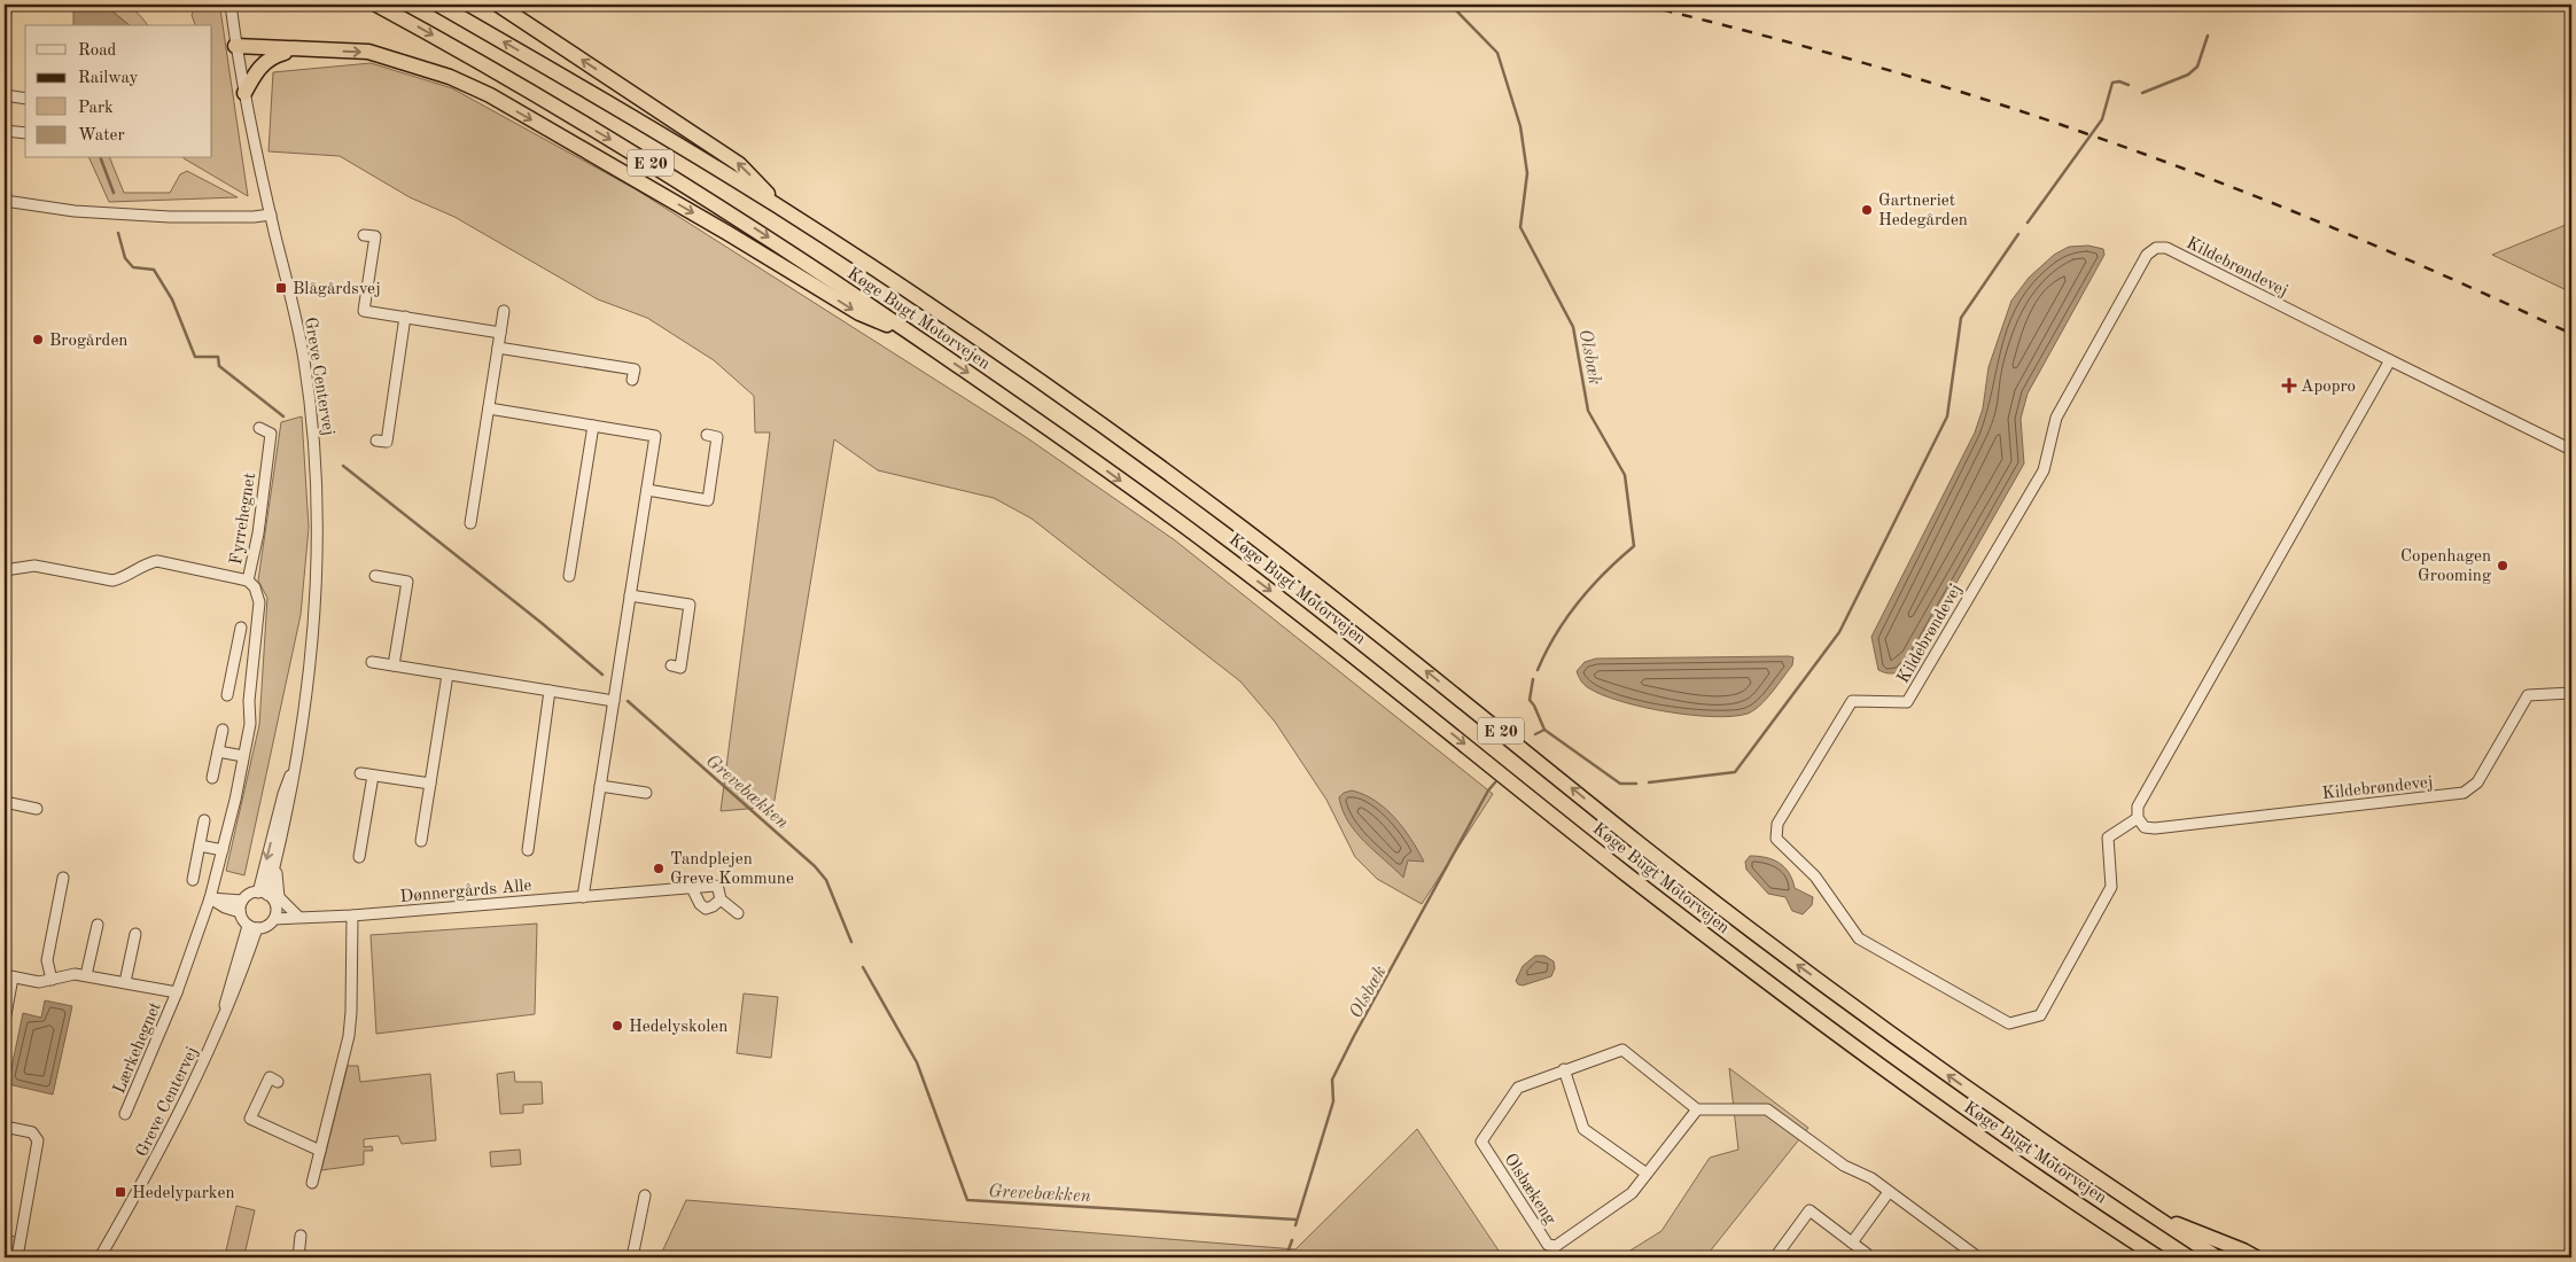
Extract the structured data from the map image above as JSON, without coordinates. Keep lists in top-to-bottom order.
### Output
{
  "streets": {
    "highway": ["E 20", "Køge Bugt Motorvejen"],
    "street": [
      "Kildebrøndevej",
      "Greve Centervej",
      "Fyrrehegnet",
      "Dønnergårds Alle",
      "Lærkehegnet",
      "Olsbækeng"
    ]
  },
  "crossings": [
    ["Greve Centervej", "Dønnergårds Alle"],
    ["Fyrrehegnet", "Lærkehegnet"]
  ],
  "water": ["Olsbæk", "Grevebækken"],
  "places": {
    "other": [
      "Gartneriet Hedegården",
      "Brogården",
      "Copenhagen Grooming",
      "Tandplejen Greve Kommune",
      "Hedelyskolen"
    ],
    "transit": ["Blågårdsvej", "Hedelyparken"],
    "health": ["Apopro"]
  },
  "legend": [
    "Road",
    "Railway",
    "Park",
    "Water"
  ]
}
